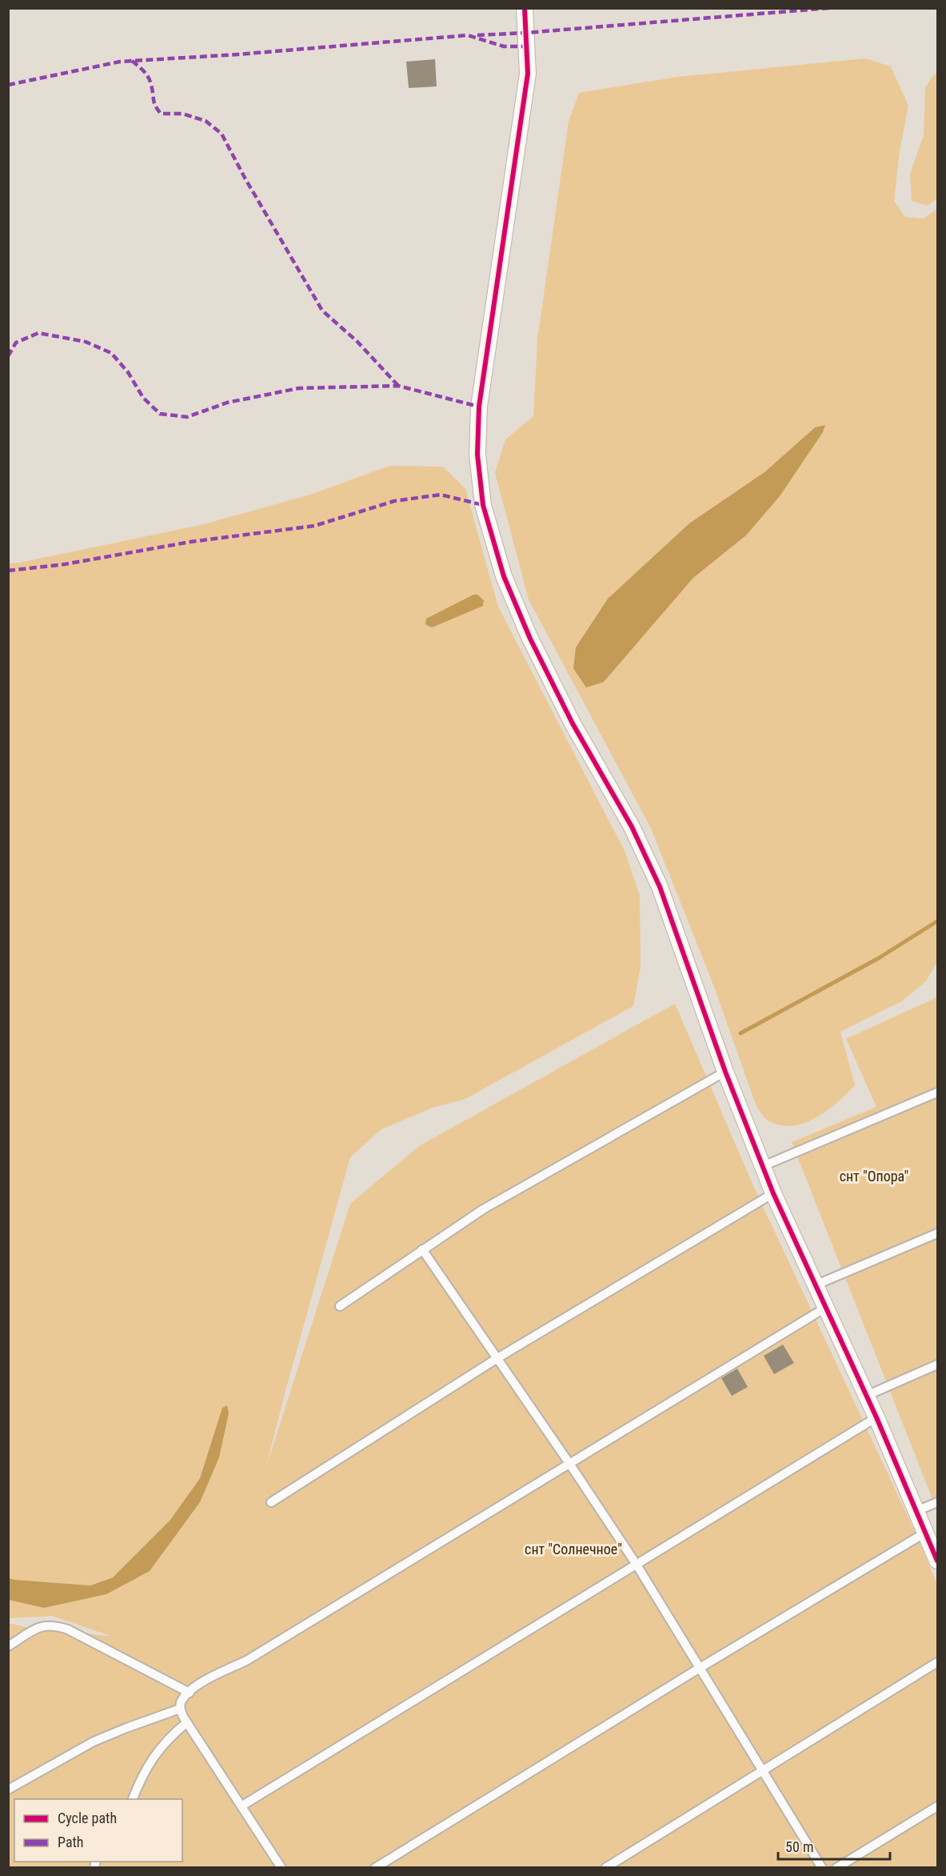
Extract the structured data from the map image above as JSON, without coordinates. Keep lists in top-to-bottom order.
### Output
{
  "parks": ["снт \"Опора\"", "снт \"Солнечное\""],
  "legend": ["Cycle path", "Path"],
  "scale_bar": "50 m"
}
